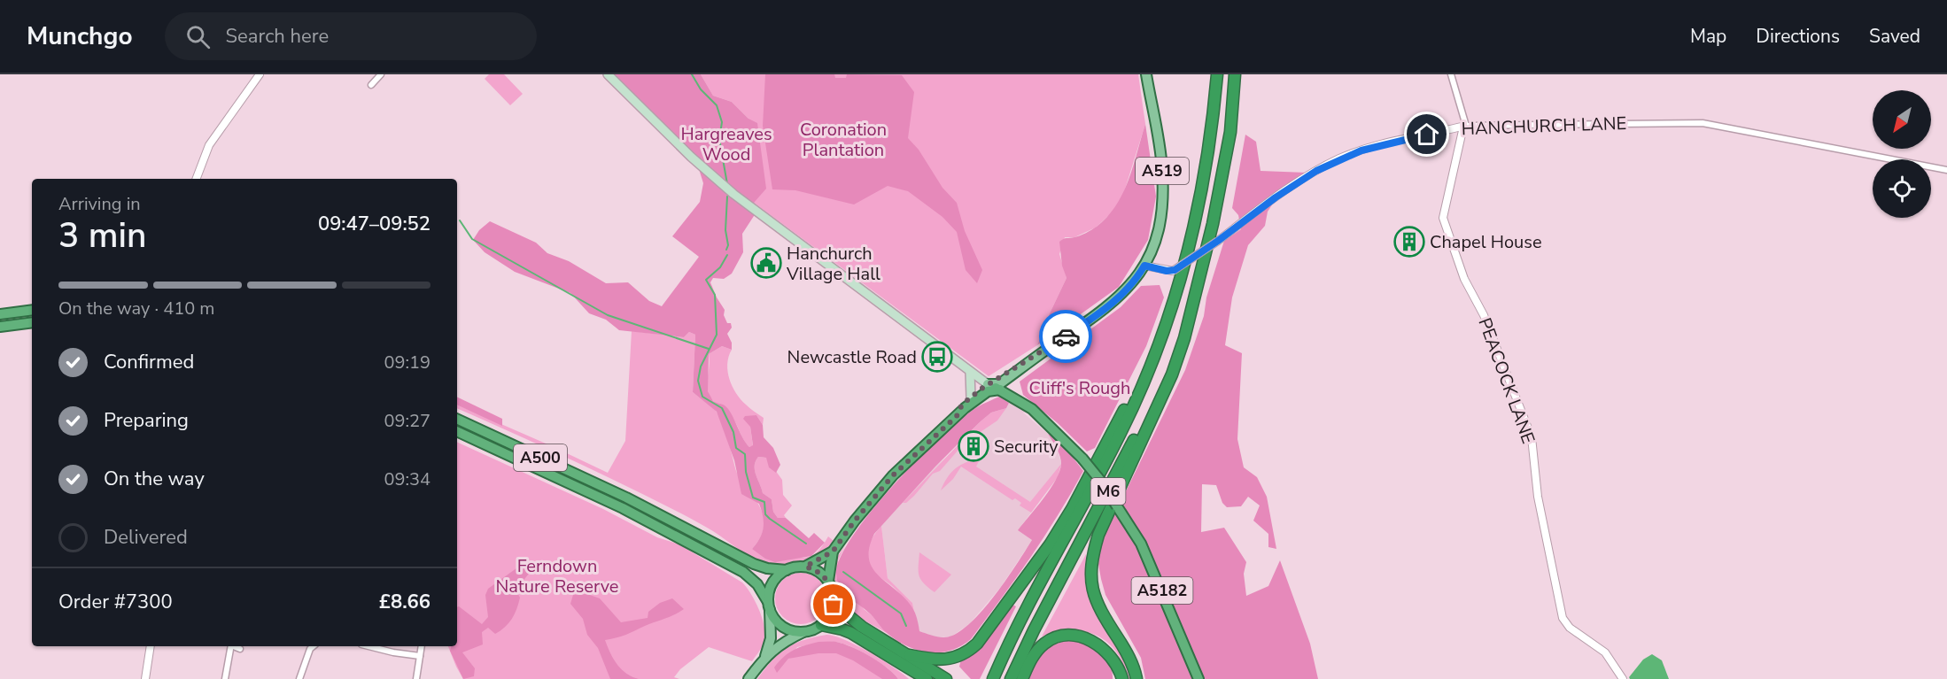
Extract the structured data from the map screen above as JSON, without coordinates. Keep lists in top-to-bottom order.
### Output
{
  "streets": {
    "highway": [
      "A519",
      "A500",
      "M6",
      "A5182"
    ],
    "street": ["HANCHURCH LANE", "PEACOCK LANE"]
  },
  "crossings": [
    ["HANCHURCH LANE", "A519"],
    ["HANCHURCH LANE", "PEACOCK LANE"],
    ["A519", "A500"],
    ["A519", "M6"],
    ["A519", "A5182"],
    ["A500", "M6"]
  ],
  "parks": [
    "Coronation Plantation",
    "Hargreaves Wood",
    "Cliff's Rough",
    "Ferndown Nature Reserve"
  ],
  "places": {
    "building": ["Chapel House", "Security"],
    "public building": ["Hanchurch Village Hall"],
    "bus stop": ["Newcastle Road"]
  },
  "north": "bottom left",
  "page": {
    "header": "Munchgo",
    "search": "Search here",
    "nav": ["Map", "Directions", "Saved"],
    "heading": ["3 min", "Arriving in", "09:47–09:52"],
    "panel": ["Order #7300", "£8.66"],
    "bar": "On the way · 410 m",
    "list": [
      ["Confirmed", "09:19"],
      ["Preparing", "09:27"],
      ["On the way", "09:34"],
      "Delivered"
    ]
  }
}
